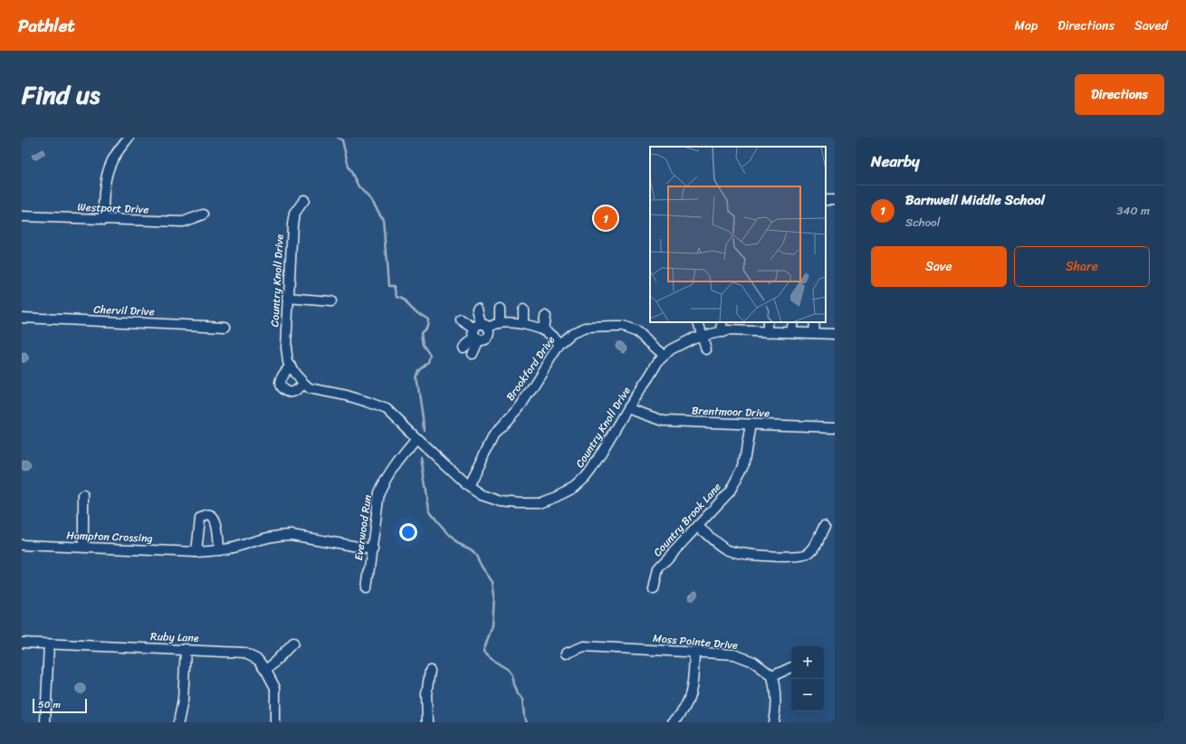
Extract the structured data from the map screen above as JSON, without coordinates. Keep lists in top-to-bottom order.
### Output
{
  "streets": {
    "street": [
      "Westport Drive",
      "Country Knoll Drive",
      "Chervil Drive",
      "Brookford Drive",
      "Brentmoor Drive",
      "Country Brook Lane",
      "Everwood Run",
      "Hampton Crossing",
      "Ruby Lane",
      "Moss Pointe Drive"
    ]
  },
  "crossings": [
    ["Country Knoll Drive", "Brookford Drive"],
    ["Country Knoll Drive", "Brentmoor Drive"],
    ["Country Knoll Drive", "Everwood Run"],
    ["Brentmoor Drive", "Country Brook Lane"],
    ["Everwood Run", "Hampton Crossing"]
  ],
  "scale_bar": "50 m",
  "page": {
    "header": "Pathlet",
    "nav": ["Map", "Directions", "Saved"],
    "title": "Find us",
    "buttons": [
      "Directions",
      ["Save", "Share"]
    ],
    "heading": "Nearby",
    "list": [
      {
        "mark": "1",
        "name": "Barnwell Middle School",
        "note": "School",
        "value": "340 m"
      }
    ],
    "pins": "1",
    "map_buttons": ["+", "−"],
    "scale": "50 m"
  }
}
